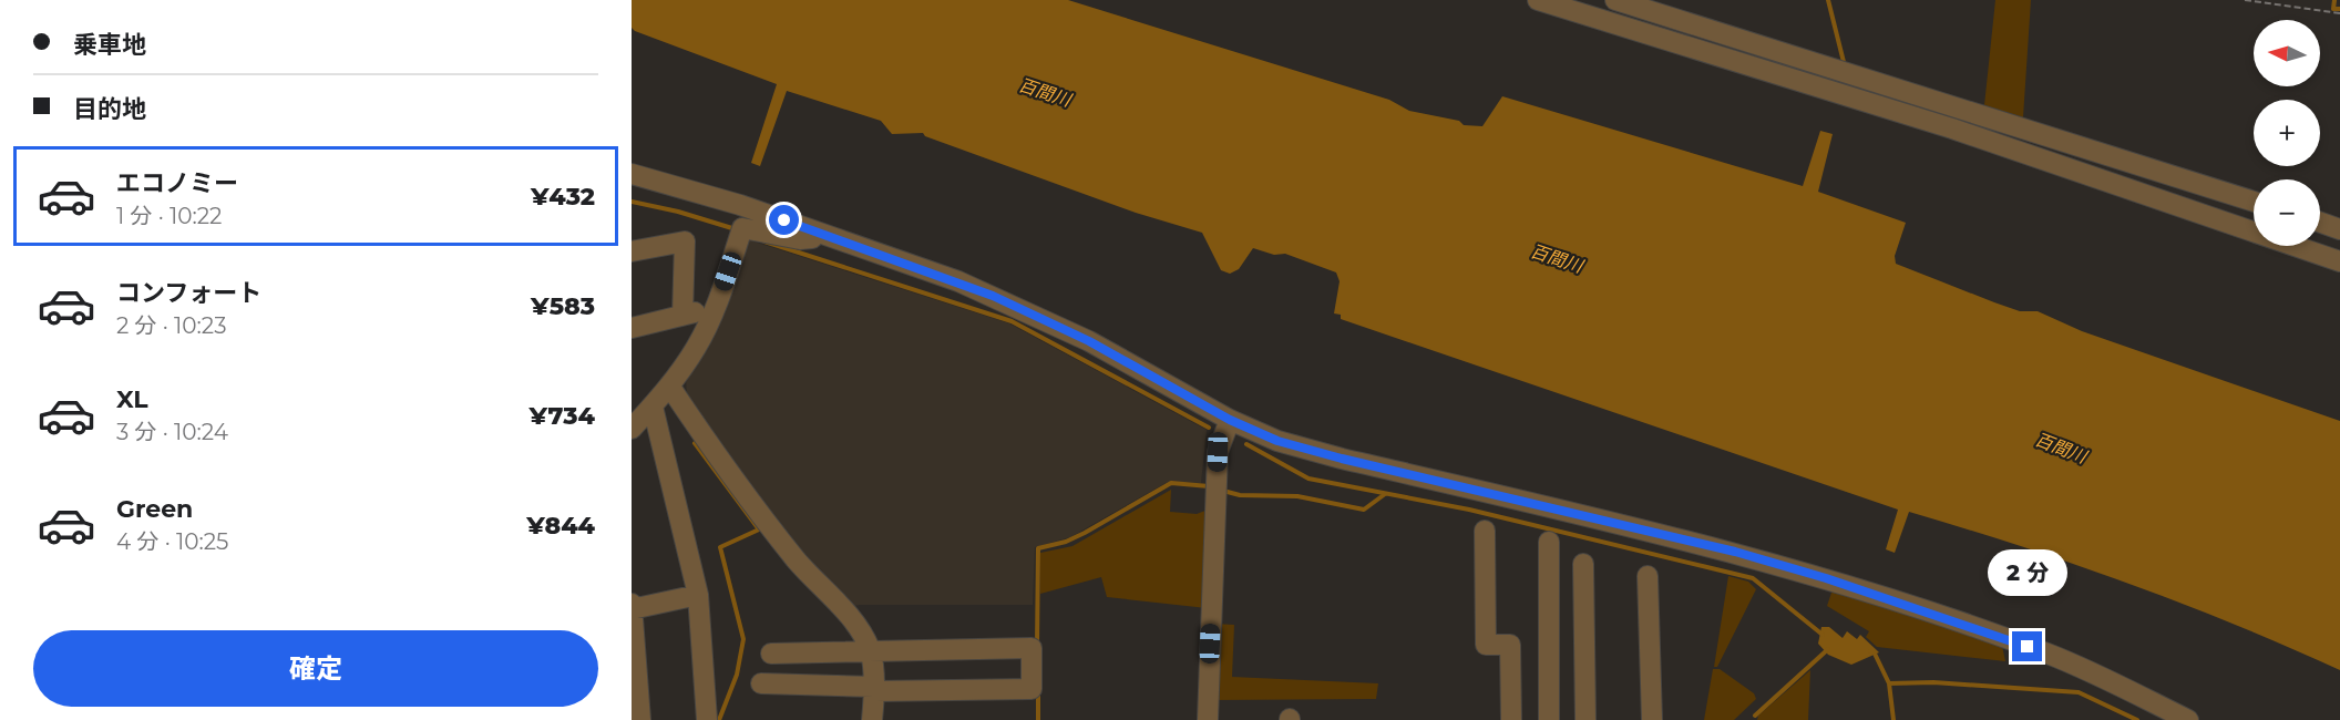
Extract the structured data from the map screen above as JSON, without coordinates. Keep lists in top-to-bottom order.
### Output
{
  "water": ["百間川"],
  "north": "left",
  "page": {
    "banner": ["乗車地", "目的地"],
    "map_buttons": ["+", "−"],
    "list": [
      {
        "name": "エコノミー",
        "note": "1 分 · 10:22",
        "value": "¥432"
      },
      {
        "name": "コンフォート",
        "note": "2 分 · 10:23",
        "value": "¥583"
      },
      {
        "name": "XL",
        "note": "3 分 · 10:24",
        "value": "¥734"
      },
      {
        "name": "Green",
        "note": "4 分 · 10:25",
        "value": "¥844"
      }
    ],
    "bubble": "2 分",
    "buttons": "確定"
  }
}
